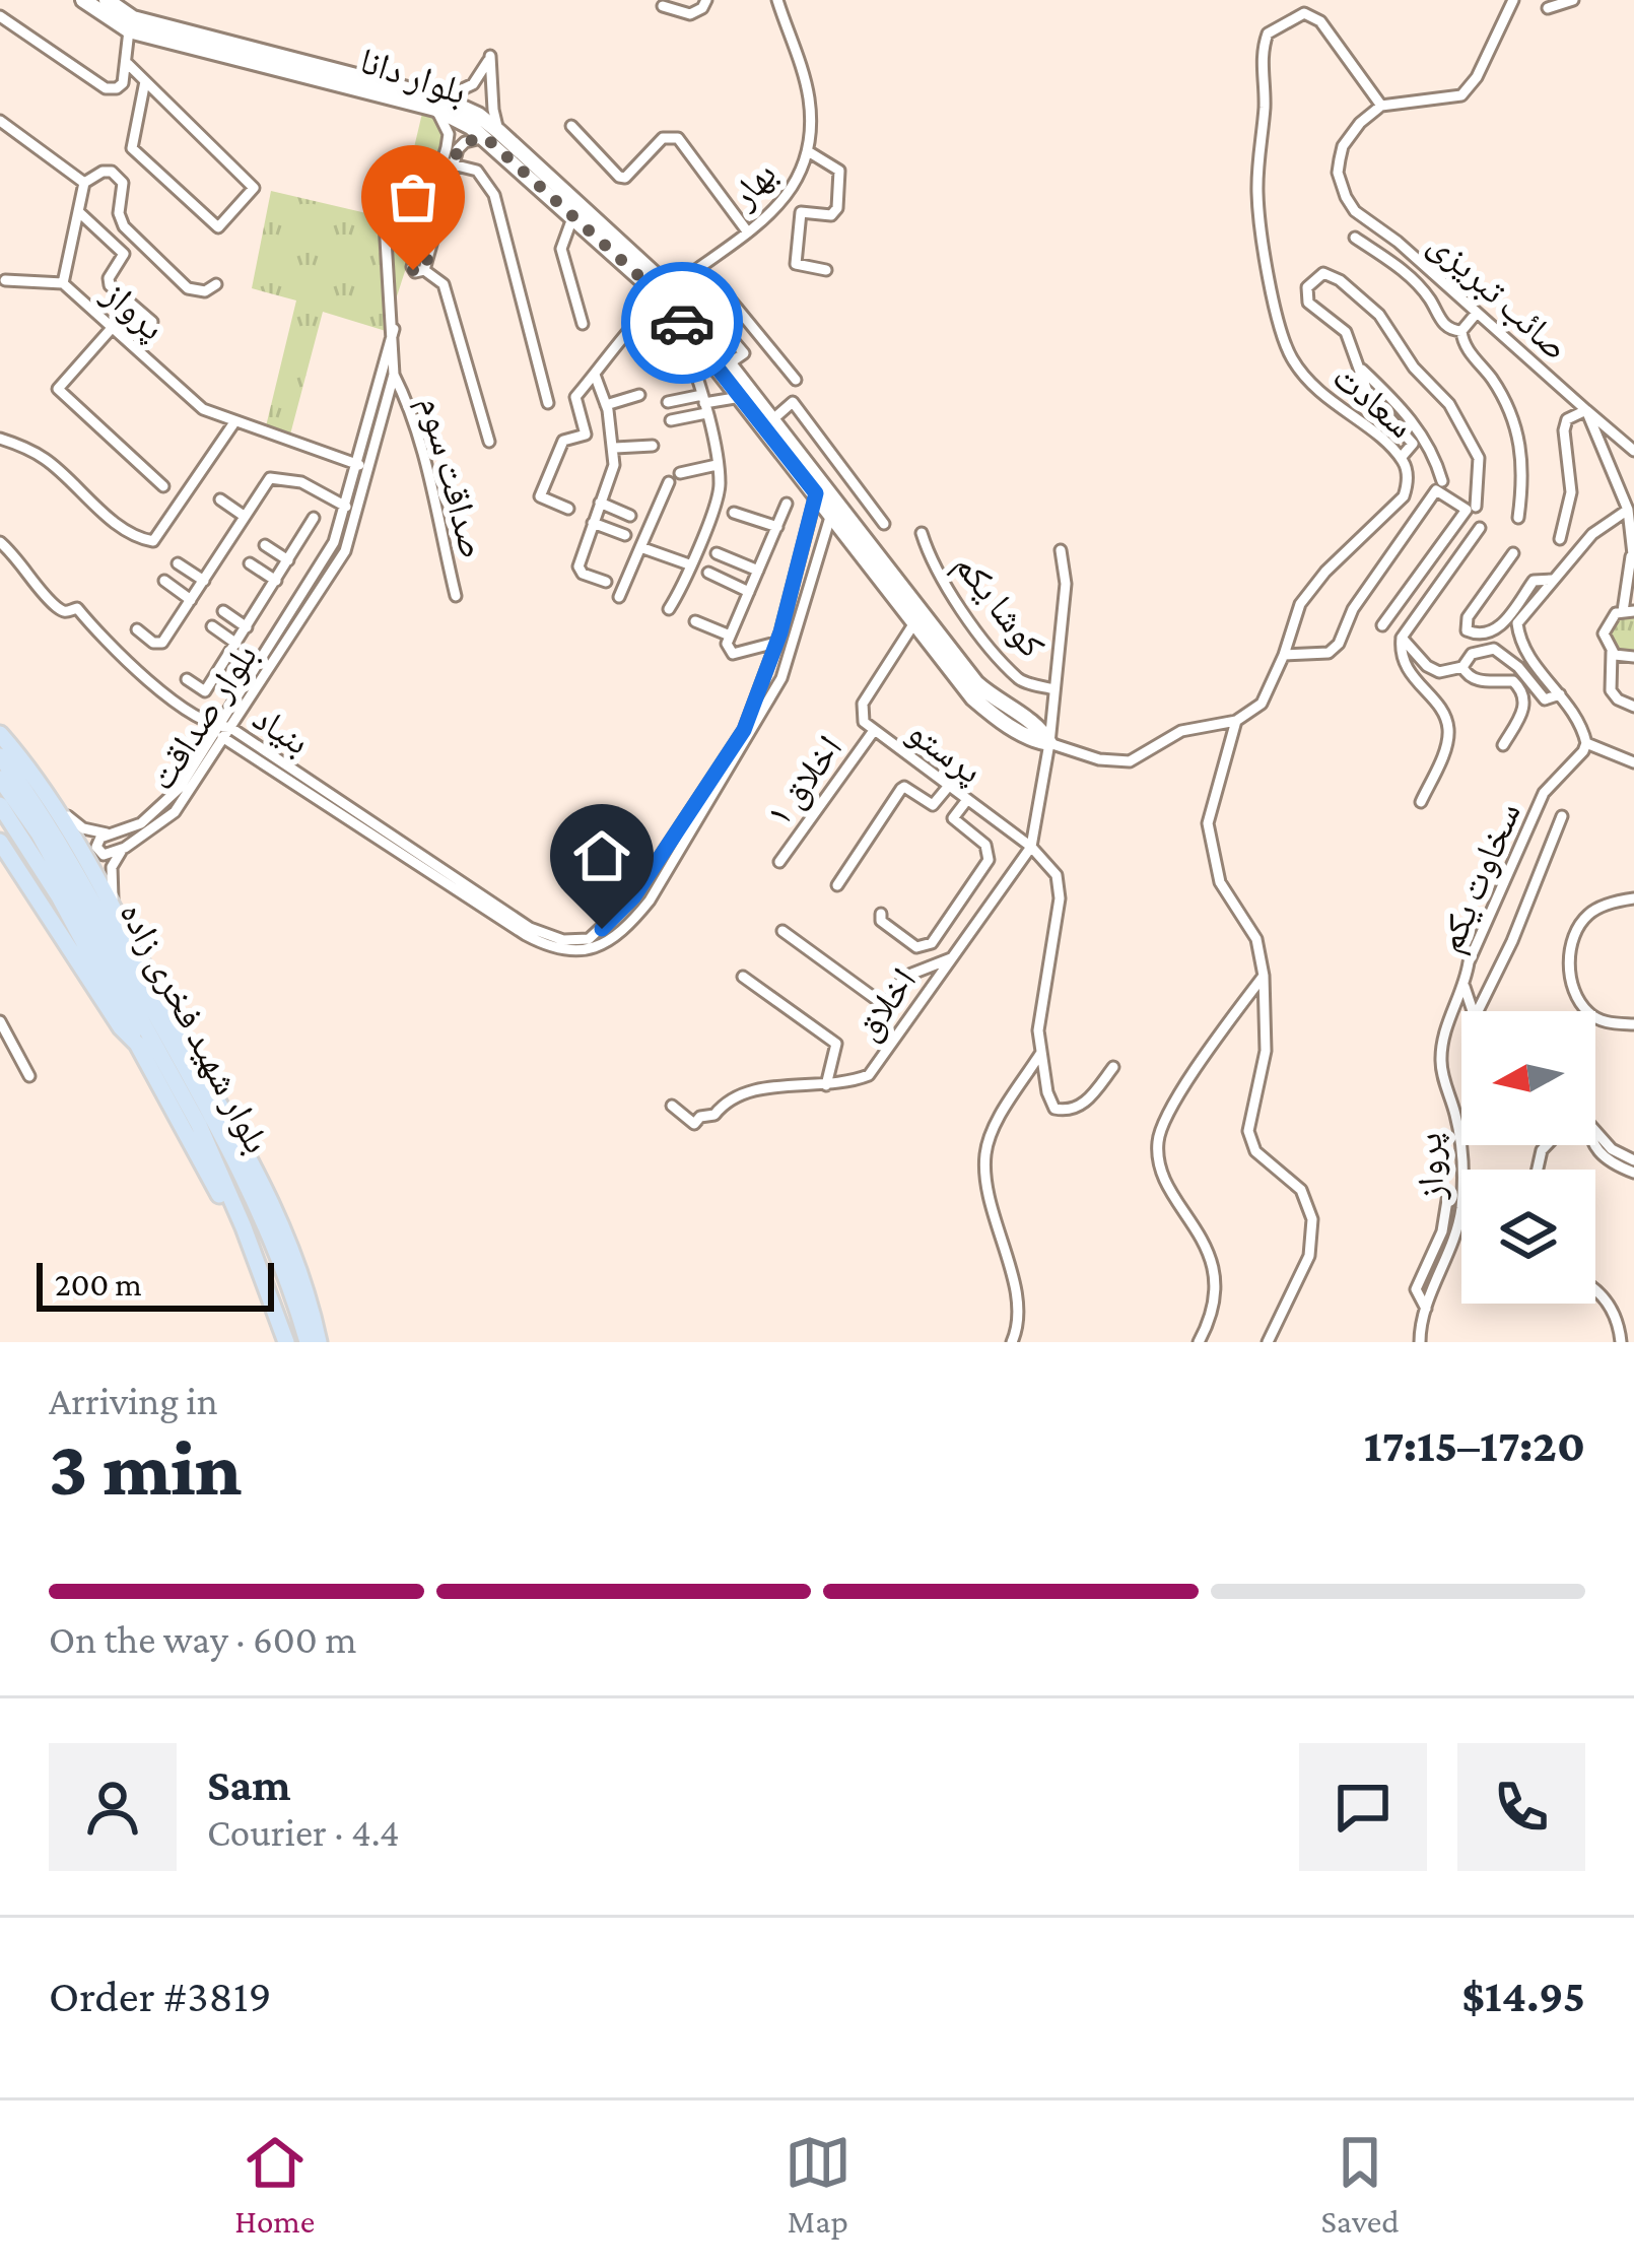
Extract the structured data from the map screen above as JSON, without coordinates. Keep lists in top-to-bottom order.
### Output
{
  "streets": {
    "main road": ["بلوار شهید فخری زاده"],
    "street": [
      "بلوار دانا",
      "بهار",
      "صائب تبریزی",
      "پرواز",
      "سعادت",
      "صداقت سوم",
      "کوشا یکم",
      "بلوار صداقت",
      "بنیاد",
      "پرستو",
      "اخلاق ۱",
      "سخاوت یکم",
      "اخلاق"
    ]
  },
  "crossings": [
    ["بلوار دانا", "بهار"],
    ["بلوار دانا", "پرستو"],
    ["صائب تبریزی", "سعادت"],
    ["پرواز", "بلوار صداقت"],
    ["پرواز", "سخاوت یکم"],
    ["صداقت سوم", "بلوار صداقت"],
    ["بلوار صداقت", "بنیاد"],
    ["پرستو", "اخلاق ۱"],
    ["پرستو", "اخلاق"]
  ],
  "scale_bar": "200 m",
  "north": "left",
  "page": {
    "scale": "200 m",
    "heading": ["3 min", "Arriving in", "17:15–17:20"],
    "panel": [
      "Sam",
      "Courier · 4.4",
      "Order #3819",
      "$14.95"
    ],
    "bar": "On the way · 600 m",
    "tabs": ["Home", "Map", "Saved"]
  }
}
